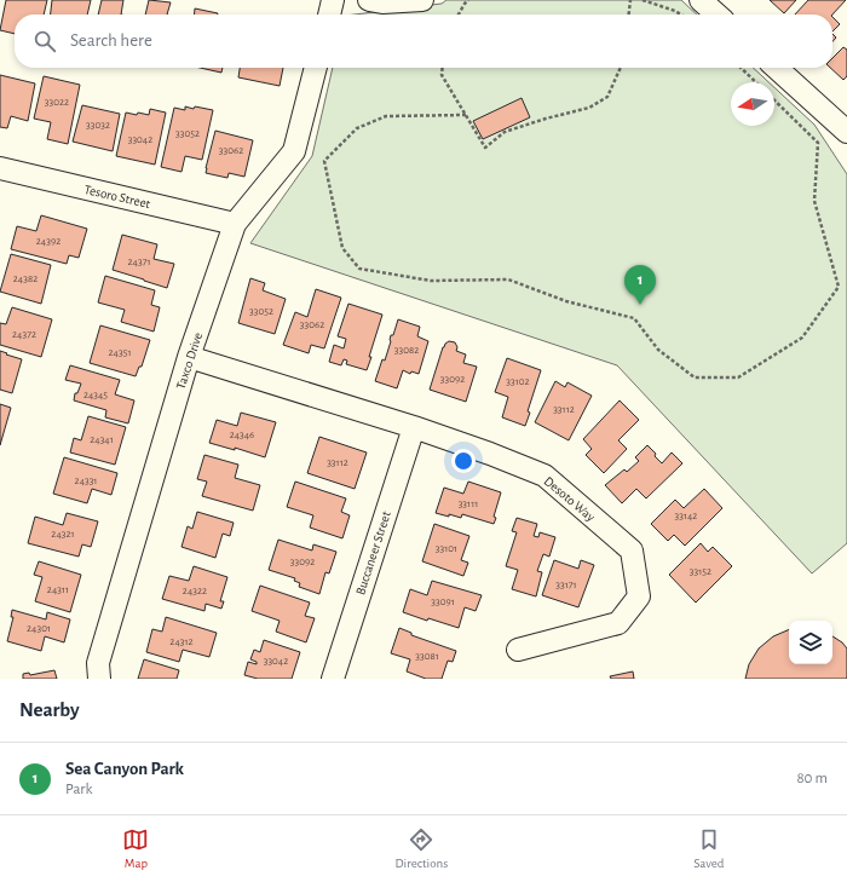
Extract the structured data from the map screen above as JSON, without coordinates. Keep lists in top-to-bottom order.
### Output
{
  "streets": {
    "street": [
      "Tesoro Street",
      "Taxco Drive",
      "Desoto Way",
      "Buccaneer Street"
    ]
  },
  "crossings": [
    ["Tesoro Street", "Taxco Drive"],
    ["Taxco Drive", "Desoto Way"],
    ["Desoto Way", "Buccaneer Street"]
  ],
  "house_numbers": [
    "33022",
    "33032",
    "33052",
    "33042",
    "33062",
    "24392",
    "24371",
    "24382",
    "33052",
    "33062",
    "24372",
    "33082",
    "24351",
    "33092",
    "33102",
    "24345",
    "33112",
    "24346",
    "24341",
    "33112",
    "24331",
    "33111",
    "33142",
    "24321",
    "33101",
    "33092",
    "33152",
    "33171",
    "24311",
    "24322",
    "33091",
    "24301",
    "24312",
    "33081",
    "33042"
  ],
  "north": "left",
  "page": {
    "search": "Search here",
    "pins": "1",
    "heading": "Nearby",
    "list": [
      {
        "mark": "1",
        "name": "Sea Canyon Park",
        "note": "Park",
        "value": "80 m"
      }
    ],
    "nav": ["Map", "Directions", "Saved"]
  }
}
